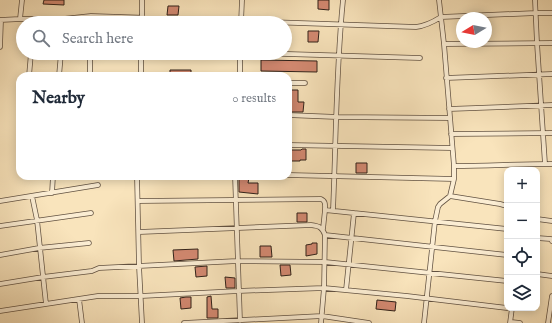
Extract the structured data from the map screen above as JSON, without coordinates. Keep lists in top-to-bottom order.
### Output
{
  "north": "left",
  "page": {
    "search": "Search here",
    "heading": ["Nearby", "0 results"],
    "map_buttons": ["+", "−"]
  }
}
